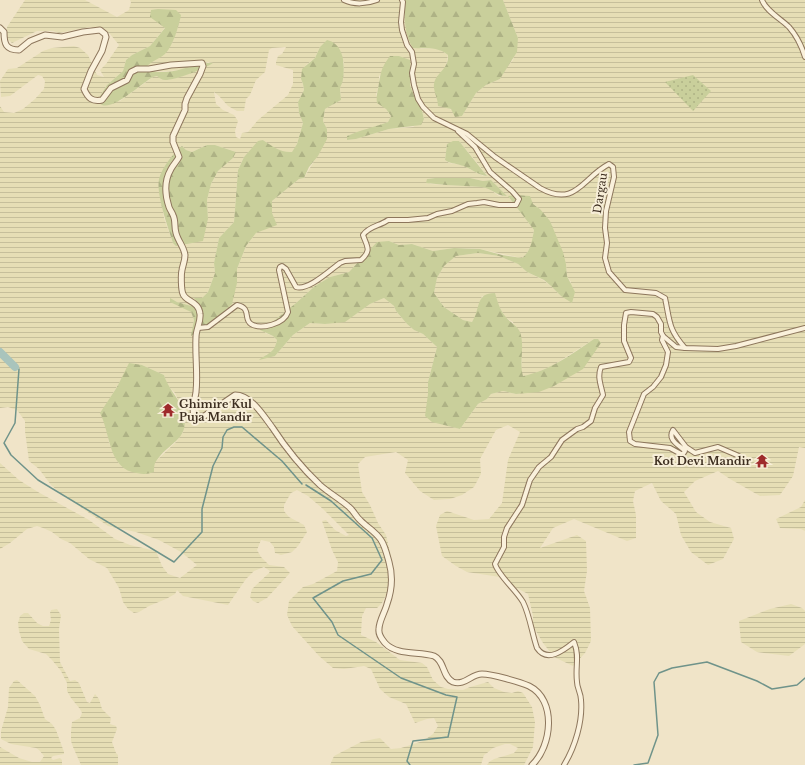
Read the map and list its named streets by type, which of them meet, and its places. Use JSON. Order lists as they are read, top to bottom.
{
  "streets": {
    "street": ["Dargau"]
  },
  "places": {
    "temple": ["Ghimire Kul Puja Mandir", "Kot Devi Mandir"]
  }
}
